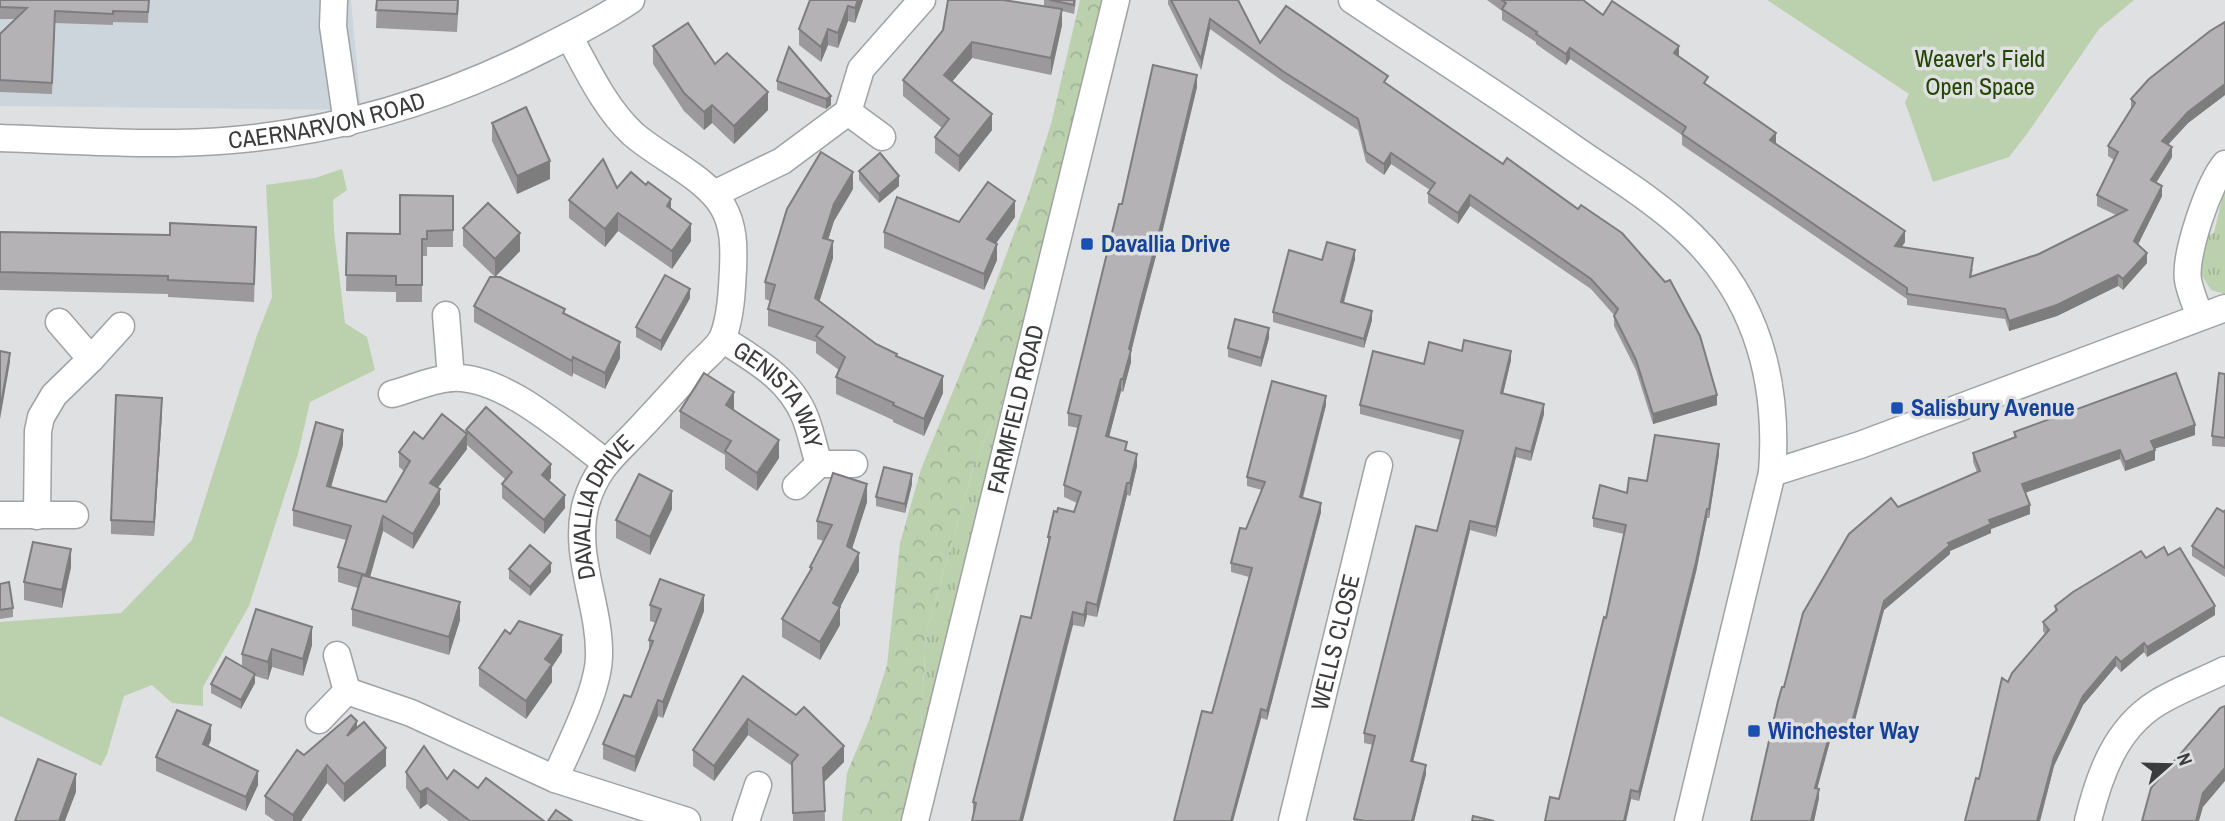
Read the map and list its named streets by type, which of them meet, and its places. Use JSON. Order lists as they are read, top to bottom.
{
  "streets": {
    "street": [
      "CAERNARVON ROAD",
      "GENISTA WAY",
      "FARMFIELD ROAD",
      "DAVALLIA DRIVE",
      "WELLS CLOSE"
    ]
  },
  "crossings": [
    ["GENISTA WAY", "DAVALLIA DRIVE"]
  ],
  "parks": ["Weaver's Field Open Space"],
  "places": {
    "transit": ["Davallia Drive", "Salisbury Avenue", "Winchester Way"]
  },
  "north": "right"
}
